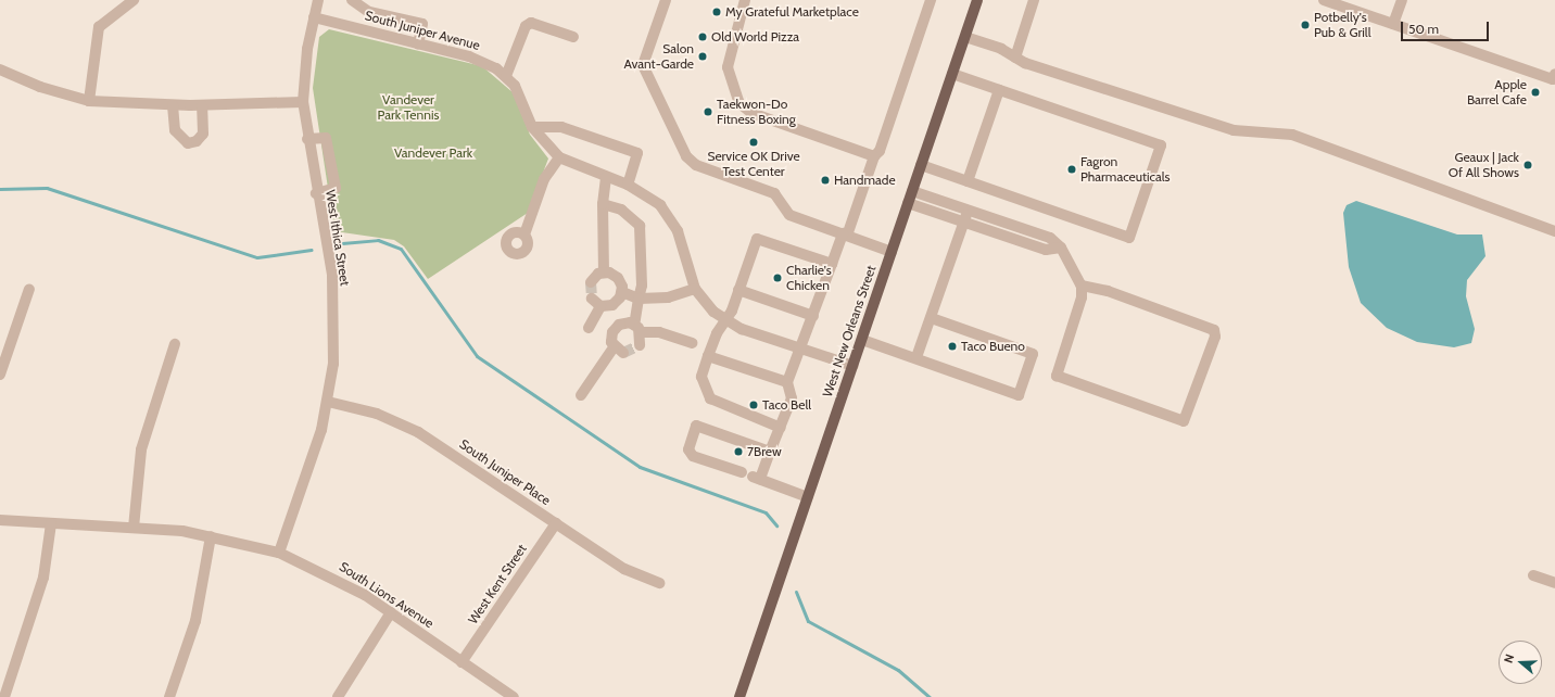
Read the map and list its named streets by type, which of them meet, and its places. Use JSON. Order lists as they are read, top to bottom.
{
  "streets": {
    "main road": ["West New Orleans Street"],
    "street": [
      "South Juniper Avenue",
      "West Ithica Street",
      "South Juniper Place",
      "West Kent Street",
      "South Lions Avenue"
    ]
  },
  "crossings": [
    ["South Juniper Avenue", "West Ithica Street"],
    ["South Juniper Avenue", "West New Orleans Street"],
    ["West Ithica Street", "South Juniper Place"],
    ["West Ithica Street", "South Lions Avenue"],
    ["South Juniper Place", "West Kent Street"],
    ["West Kent Street", "South Lions Avenue"]
  ],
  "parks": ["Vandever Park Tennis", "Vandever Park"],
  "places": [
    "My Grateful Marketplace",
    "Potbelly's Pub & Grill",
    "Old World Pizza",
    "Salon Avant-Garde",
    "Apple Barrel Cafe",
    "Taekwon-Do Fitness Boxing",
    "Service OK Drive Test Center",
    "Geaux | Jack Of All Shows",
    "Fagron Pharmaceuticals",
    "Handmade",
    "Charlie's Chicken",
    "Taco Bueno",
    "Taco Bell",
    "7Brew"
  ],
  "scale_bar": "50 m",
  "north": "left"
}
